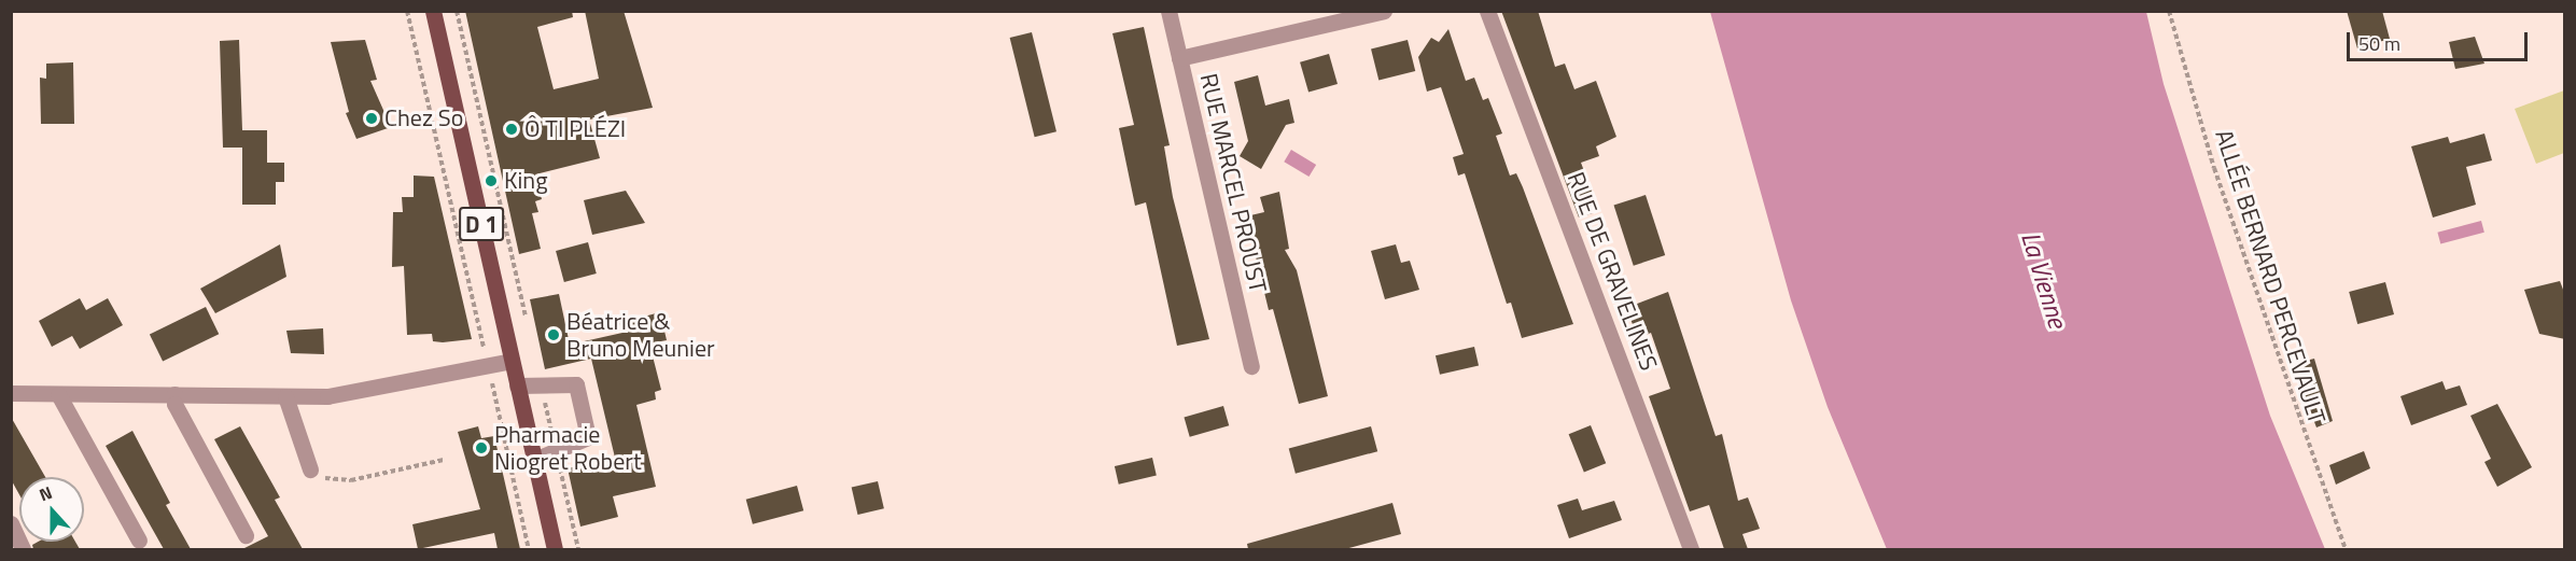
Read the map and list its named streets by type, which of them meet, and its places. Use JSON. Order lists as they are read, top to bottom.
{
  "streets": {
    "main road": ["D 1"],
    "street": ["RUE MARCEL PROUST", "RUE DE GRAVELINES"],
    "path": ["ALLÉE BERNARD PERCEVAULT"]
  },
  "water": ["La Vienne"],
  "places": [
    "Chez So",
    "Ô TI PLÉZI",
    "King",
    "Béatrice & Bruno Meunier",
    "Pharmacie Niogret Robert"
  ],
  "scale_bar": "50 m",
  "north": "top"
}
